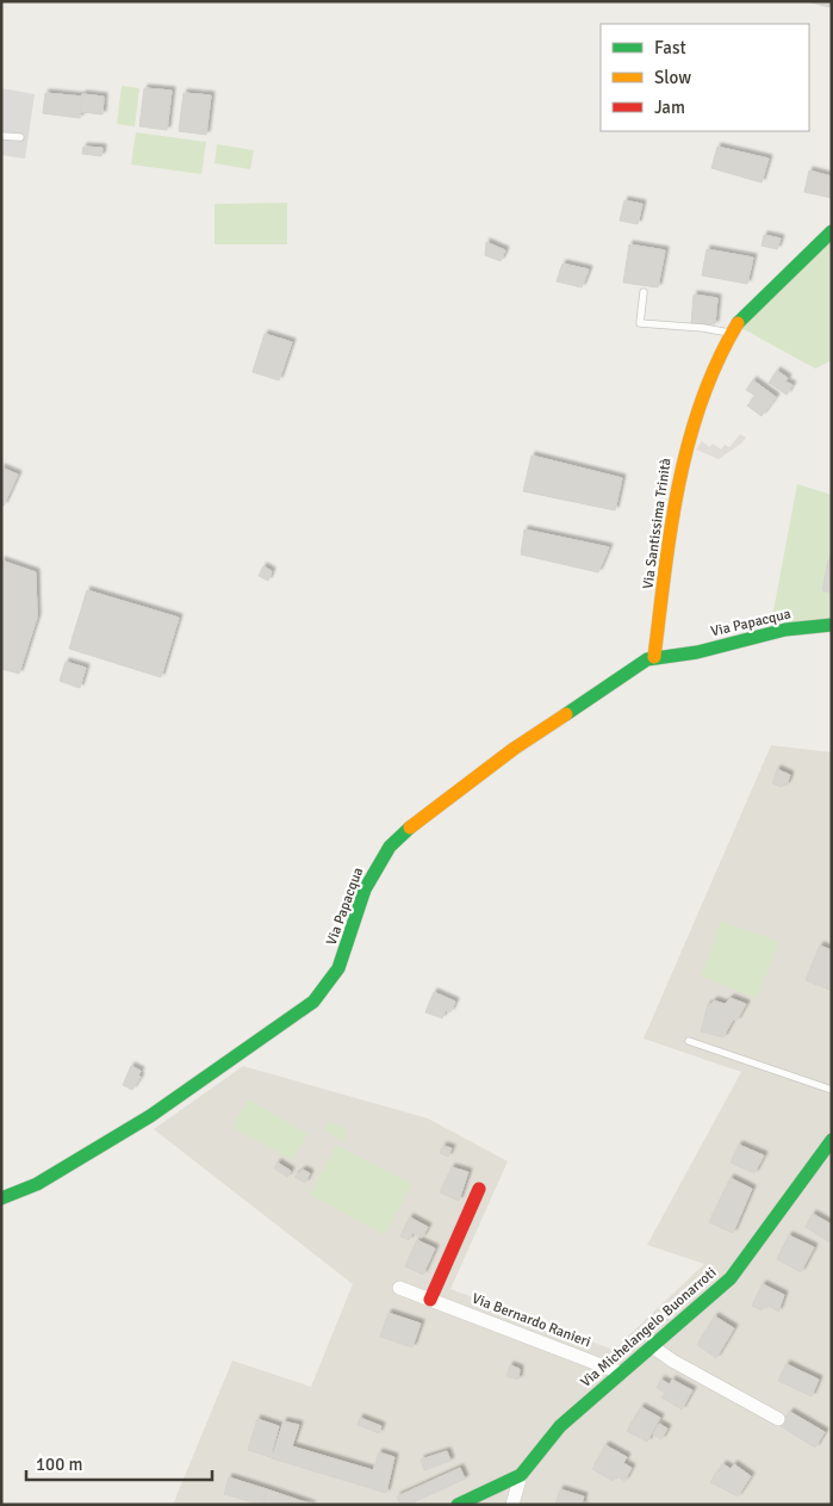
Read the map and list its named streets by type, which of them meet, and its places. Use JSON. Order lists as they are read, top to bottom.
{
  "streets": {
    "street": [
      "Via Santissima Trinità",
      "Via Papacqua",
      "Via Bernardo Ranieri",
      "Via Michelangelo Buonarroti"
    ]
  },
  "crossings": [
    ["Via Santissima Trinità", "Via Papacqua"],
    ["Via Bernardo Ranieri", "Via Michelangelo Buonarroti"]
  ],
  "legend": ["Fast", "Slow", "Jam"],
  "scale_bar": "100 m"
}
